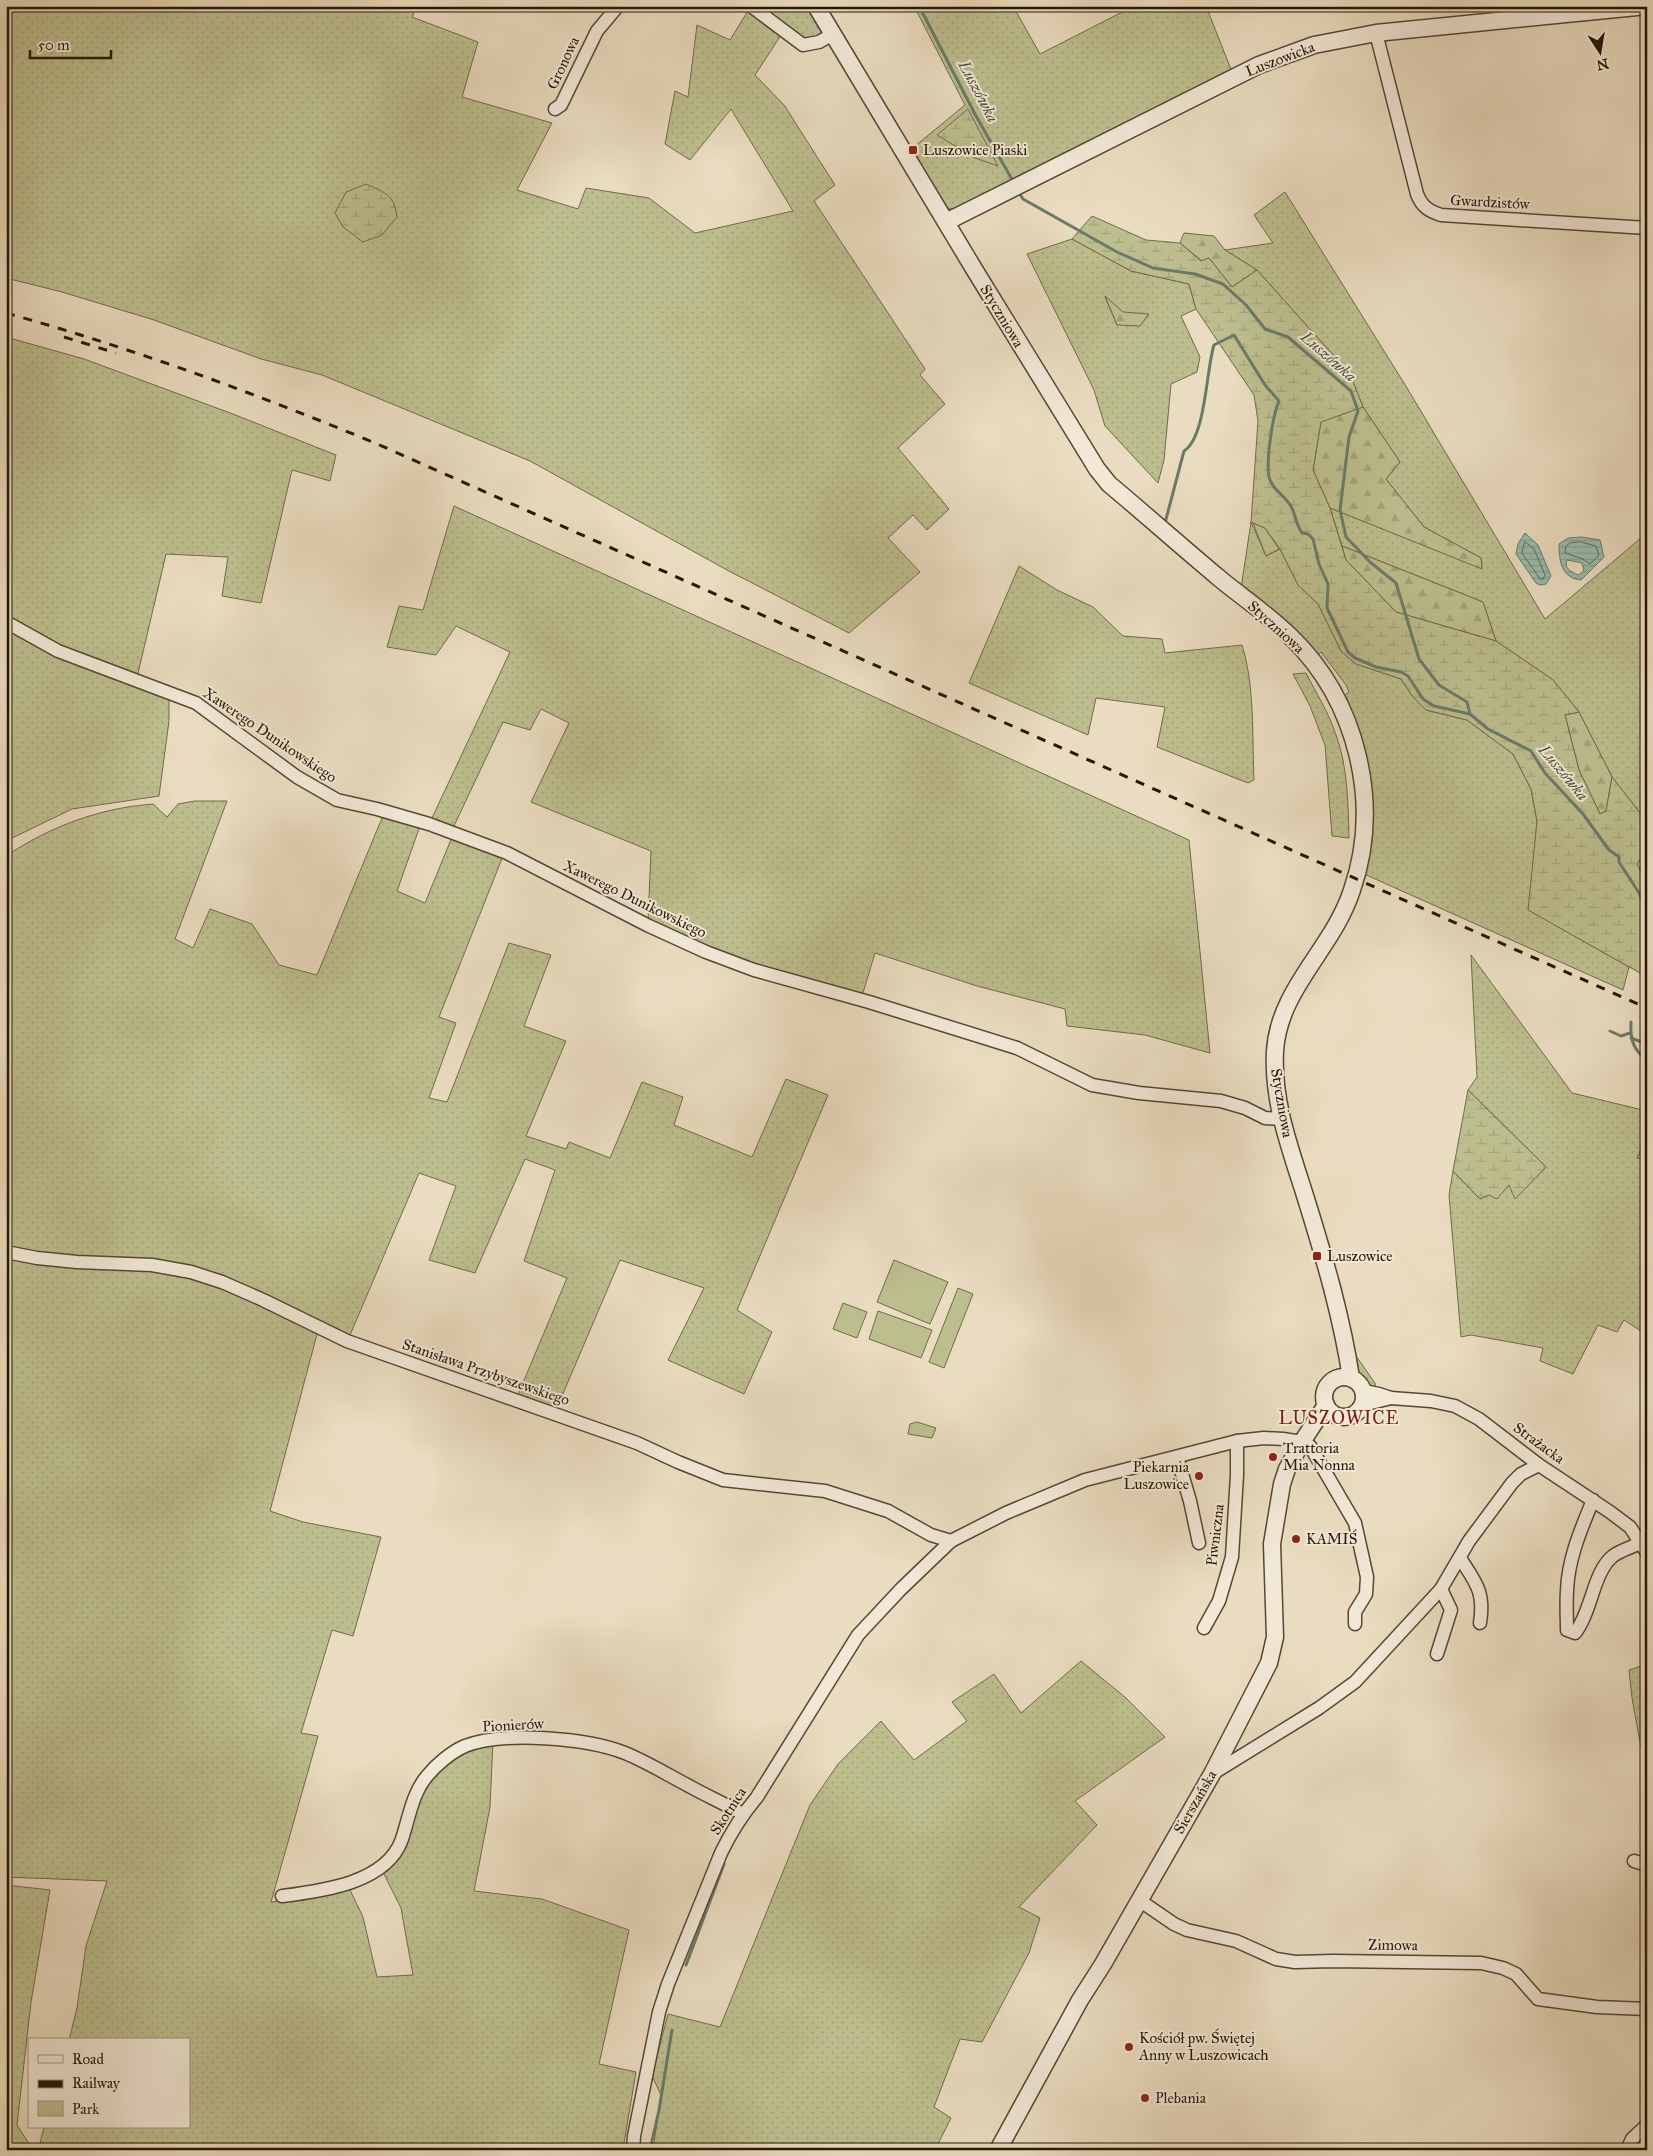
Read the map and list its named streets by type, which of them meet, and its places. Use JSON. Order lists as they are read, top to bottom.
{
  "streets": {
    "street": [
      "Luszowicka",
      "Gronowa",
      "Gwardzistów",
      "Styczniowa",
      "Xawerego Dunikowskiego",
      "Stanisława Przybyszewskiego",
      "Strażacka",
      "Piwniczna",
      "Pionierów",
      "Sierszańska",
      "Skotnica",
      "Zimowa"
    ]
  },
  "crossings": [
    ["Luszowicka", "Gwardzistów"],
    ["Luszowicka", "Styczniowa"],
    ["Styczniowa", "Xawerego Dunikowskiego"],
    ["Styczniowa", "Strażacka"],
    ["Stanisława Przybyszewskiego", "Skotnica"],
    ["Piwniczna", "Skotnica"],
    ["Pionierów", "Skotnica"],
    ["Sierszańska", "Skotnica"],
    ["Sierszańska", "Zimowa"]
  ],
  "districts": ["LUSZOWICE"],
  "water": ["Luszówka"],
  "places": {
    "transit": ["Luszowice Piaski", "Luszowice"],
    "other": [
      "Trattoria Mia Nonna",
      "Piekarnia Luszowice",
      "KAMIŚ",
      "Kościół pw. Świętej Anny w Luszowicach",
      "Plebania"
    ]
  },
  "legend": ["Road", "Railway", "Park"],
  "scale_bar": "50 m",
  "north": "bottom"
}
